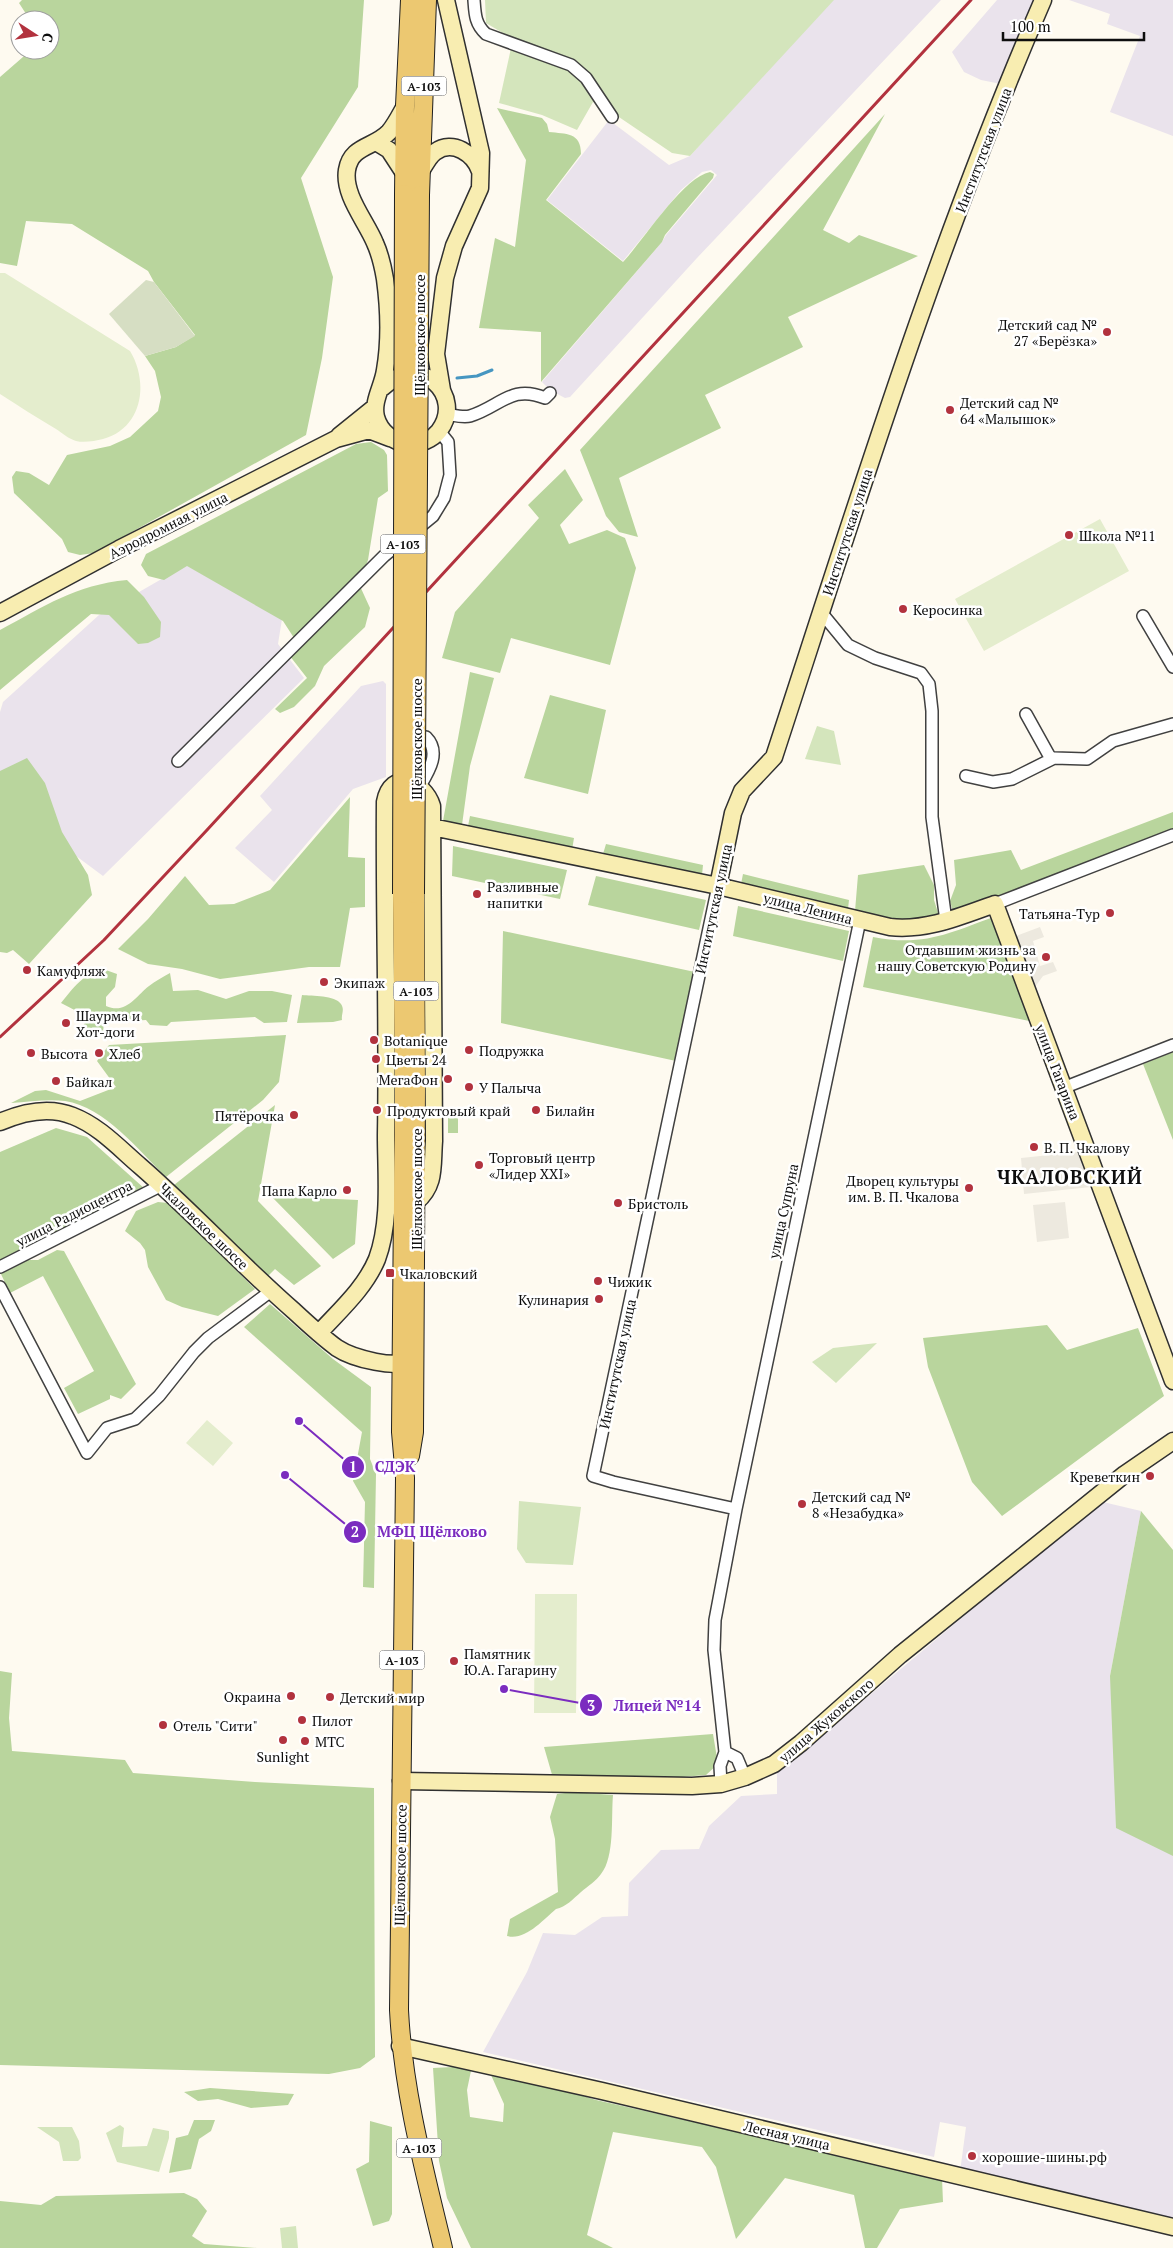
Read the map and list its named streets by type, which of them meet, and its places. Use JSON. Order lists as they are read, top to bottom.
{
  "streets": {
    "main road": ["А-103", "Щёлковское шоссе"],
    "street": [
      "Институтская улица",
      "Аэродромная улица",
      "улица Ленина",
      "улица Гагарина",
      "улица Супруна",
      "улица Радиоцентра",
      "Чкаловское шоссе",
      "улица Жуковского",
      "Лесная улица"
    ]
  },
  "crossings": [
    ["А-103", "Щёлковское шоссе"],
    ["А-103", "улица Ленина"],
    ["А-103", "Чкаловское шоссе"],
    ["Институтская улица", "улица Ленина"],
    ["Институтская улица", "улица Супруна"],
    ["Щёлковское шоссе", "Чкаловское шоссе"],
    ["Щёлковское шоссе", "улица Жуковского"],
    ["Щёлковское шоссе", "Лесная улица"],
    ["улица Ленина", "улица Гагарина"],
    ["улица Ленина", "улица Супруна"],
    ["улица Радиоцентра", "Чкаловское шоссе"]
  ],
  "districts": ["ЧКАЛОВСКИЙ"],
  "places": {
    "other": [
      "Детский сад № 27 «Берёзка»",
      "Детский сад № 64 «Малышок»",
      "Школа №11",
      "Керосинка",
      "Разливные напитки",
      "Татьяна-Тур",
      "Отдавшим жизнь за нашу Советскую Родину",
      "Камуфляж",
      "Экипаж",
      "Шаурма и Хот-доги",
      "Botanique",
      "Подружка",
      "Высота",
      "Хлеб",
      "Цветы 24",
      "МегаФон",
      "Байкал",
      "У Палыча",
      "Продуктовый край",
      "Билайн",
      "Пятёрочка",
      "В. П. Чкалову",
      "Торговый центр «Лидер XXI»",
      "Дворец культуры им. В. П. Чкалова",
      "Папа Карло",
      "Бристоль",
      "Чижик",
      "Кулинария",
      "СДЭК",
      "МФЦ Щёлково",
      "Креветкин",
      "Детский сад № 8 «Незабудка»",
      "Памятник Ю.А. Гагарину",
      "Лицей №14",
      "Окраина",
      "Детский мир",
      "Пилот",
      "Отель \"Сити\"",
      "Sunlight",
      "МТС",
      "хорошие-шины.рф"
    ],
    "transit": ["Чкаловский"]
  },
  "scale_bar": "100 m",
  "north": "right"
}
